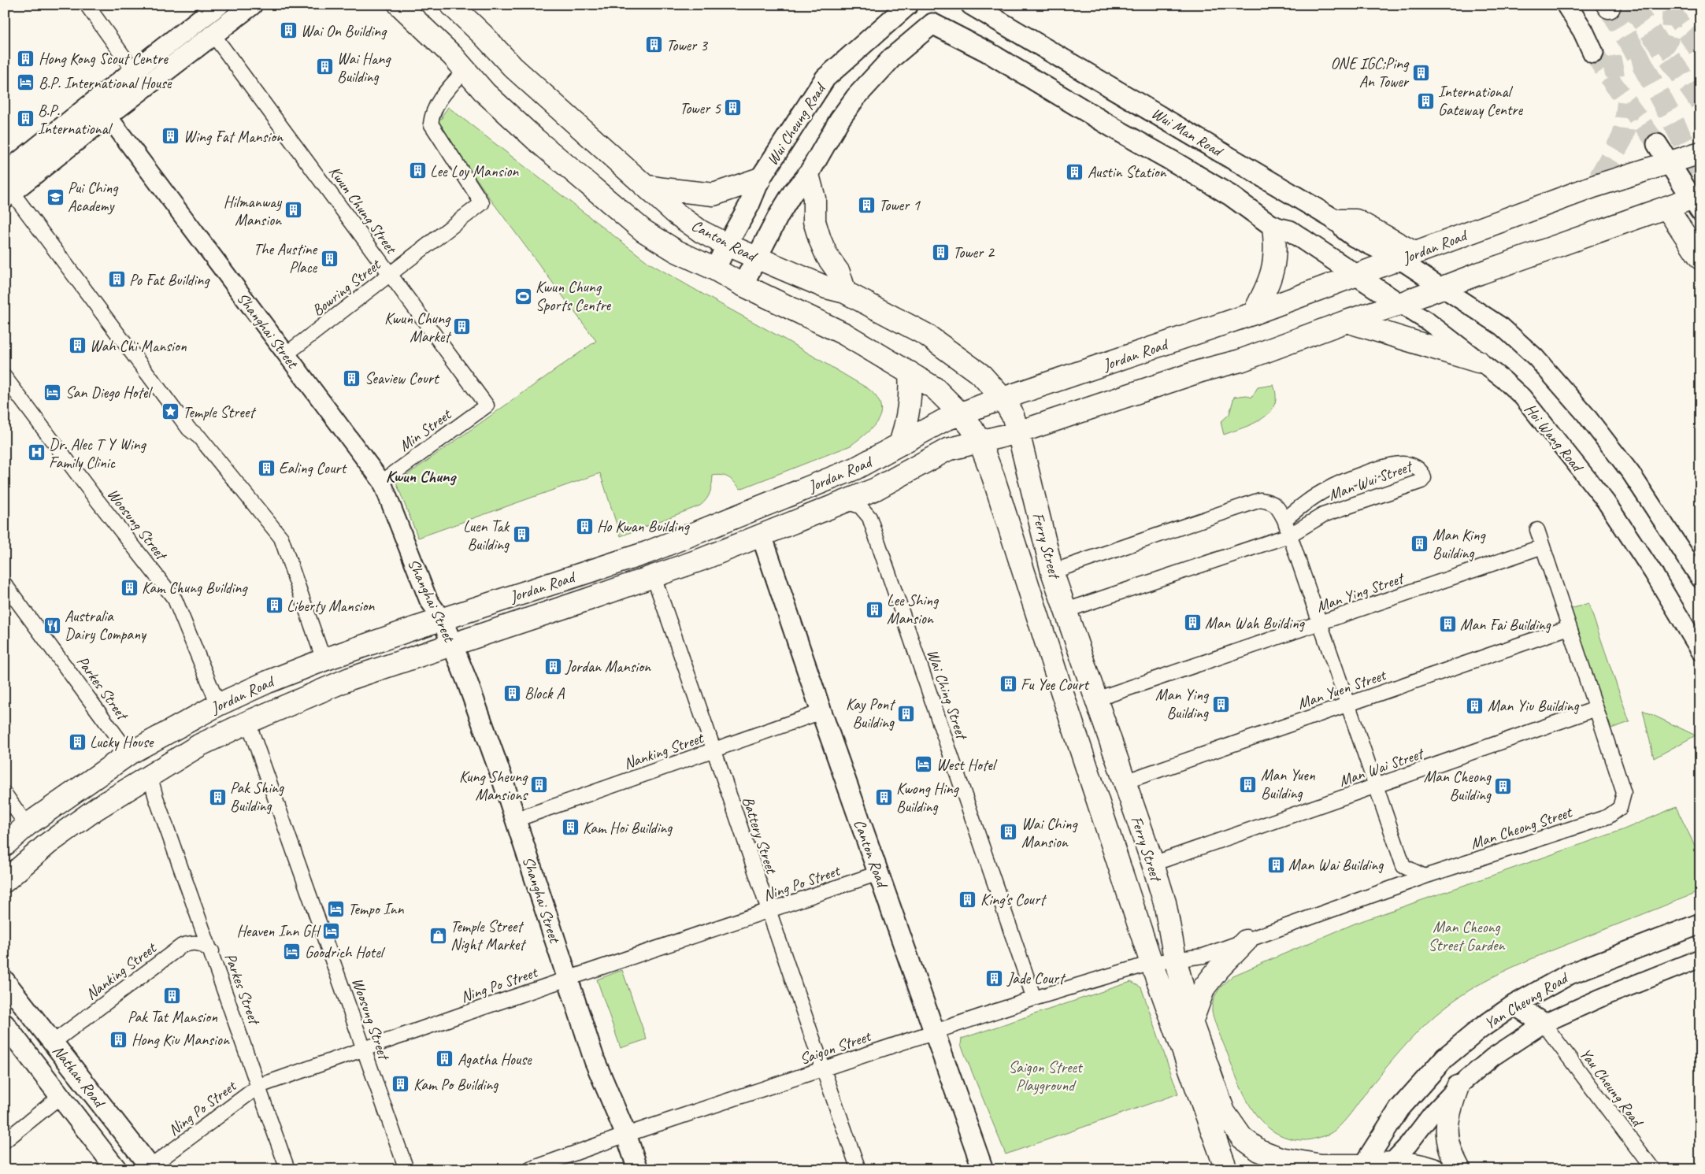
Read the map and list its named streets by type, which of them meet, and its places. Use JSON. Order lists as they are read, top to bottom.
{
  "streets": {
    "main road": [
      "Wui Cheung Road",
      "Wui Man Road",
      "Canton Road",
      "Jordan Road",
      "Shanghai Street",
      "Hoi Wang Road",
      "Ferry Street",
      "Yan Cheung Road",
      "Nathan Road"
    ],
    "street": [
      "Kwun Chung Street",
      "Bowring Street",
      "Min Street",
      "Man Wui Street",
      "Woosung Street",
      "Man Ying Street",
      "Parkes Street",
      "Man Yuen Street",
      "Wai Ching Street",
      "Nanking Street",
      "Man Wai Street",
      "Man Cheong Street",
      "Battery Street",
      "Ning Po Street",
      "Saigon Street",
      "Yau Cheung Road"
    ]
  },
  "crossings": [
    ["Wui Cheung Road", "Canton Road"],
    ["Wui Man Road", "Jordan Road"],
    ["Wui Man Road", "Hoi Wang Road"],
    ["Kwun Chung Street", "Bowring Street"],
    ["Kwun Chung Street", "Min Street"],
    ["Canton Road", "Jordan Road"],
    ["Canton Road", "Bowring Street"],
    ["Canton Road", "Ferry Street"],
    ["Canton Road", "Nanking Street"],
    ["Canton Road", "Ning Po Street"],
    ["Canton Road", "Saigon Street"],
    ["Jordan Road", "Shanghai Street"],
    ["Jordan Road", "Hoi Wang Road"],
    ["Jordan Road", "Woosung Street"],
    ["Jordan Road", "Ferry Street"],
    ["Jordan Road", "Parkes Street"],
    ["Jordan Road", "Wai Ching Street"],
    ["Jordan Road", "Battery Street"],
    ["Bowring Street", "Shanghai Street"],
    ["Shanghai Street", "Min Street"],
    ["Shanghai Street", "Nanking Street"],
    ["Shanghai Street", "Ning Po Street"],
    ["Shanghai Street", "Saigon Street"],
    ["Man Wui Street", "Ferry Street"],
    ["Woosung Street", "Ning Po Street"],
    ["Ferry Street", "Man Ying Street"],
    ["Ferry Street", "Man Yuen Street"],
    ["Ferry Street", "Man Wai Street"],
    ["Ferry Street", "Man Cheong Street"],
    ["Ferry Street", "Yan Cheung Road"],
    ["Ferry Street", "Saigon Street"],
    ["Man Ying Street", "Man Cheong Street"],
    ["Parkes Street", "Nanking Street"],
    ["Parkes Street", "Ning Po Street"],
    ["Man Yuen Street", "Man Cheong Street"],
    ["Wai Ching Street", "Saigon Street"],
    ["Nanking Street", "Battery Street"],
    ["Nanking Street", "Nathan Road"],
    ["Man Wai Street", "Man Cheong Street"],
    ["Man Cheong Street", "Saigon Street"],
    ["Battery Street", "Ning Po Street"],
    ["Battery Street", "Saigon Street"],
    ["Ning Po Street", "Nathan Road"],
    ["Yan Cheung Road", "Yau Cheung Road"]
  ],
  "districts": ["Kwun Chung"],
  "parks": ["Man Cheong Street Garden", "Saigon Street Playground"],
  "places": {
    "building": [
      "Wai On Building",
      "Tower 3",
      "Hong Kong Scout Centre",
      "Wai Hang Building",
      "ONE IGC;Ping An Tower",
      "International Gateway Centre",
      "Tower 5",
      "B.P. International",
      "Wing Fat Mansion",
      "Lee Loy Mansion",
      "Austin Station",
      "Tower 1",
      "Hilmanway Mansion",
      "Tower 2",
      "The Austine Place",
      "Po Fat Building",
      "Kwun Chung Market",
      "Wah Chi Mansion",
      "Seaview Court",
      "Ealing Court",
      "Ho Kwan Building",
      "Luen Tak Building",
      "Man King Building",
      "Kam Chung Building",
      "Liberty Mansion",
      "Lee Shing Mansion",
      "Man Wah Building",
      "Man Fai Building",
      "Jordan Mansion",
      "Fu Yee Court",
      "Block A",
      "Man Ying Building",
      "Man Yiu Building",
      "Kay Pont Building",
      "Lucky House",
      "Man Yuen Building",
      "Kung Sheung Mansions",
      "Man Cheong Building",
      "Pak Shing Building",
      "Kwong Hing Building",
      "Kam Hoi Building",
      "Wai Ching Mansion",
      "Man Wai Building",
      "King's Court",
      "Jade Court",
      "Pak Tat Mansion",
      "Hong Kiu Mansion",
      "Agatha House",
      "Kam Po Building"
    ],
    "hotel": [
      "B.P. International House",
      "San Diego Hotel",
      "West Hotel",
      "Tempo Inn",
      "Heaven Inn GH",
      "Goodrich Hotel"
    ],
    "school or university": ["Pui Ching Academy"],
    "sports": ["Kwun Chung Sports Centre"],
    "place": ["Temple Street"],
    "hospital": ["Dr. Alec T Y Wing Family Clinic"],
    "restaurant": ["Australia Dairy Company"],
    "shop": ["Temple Street Night Market"]
  }
}
